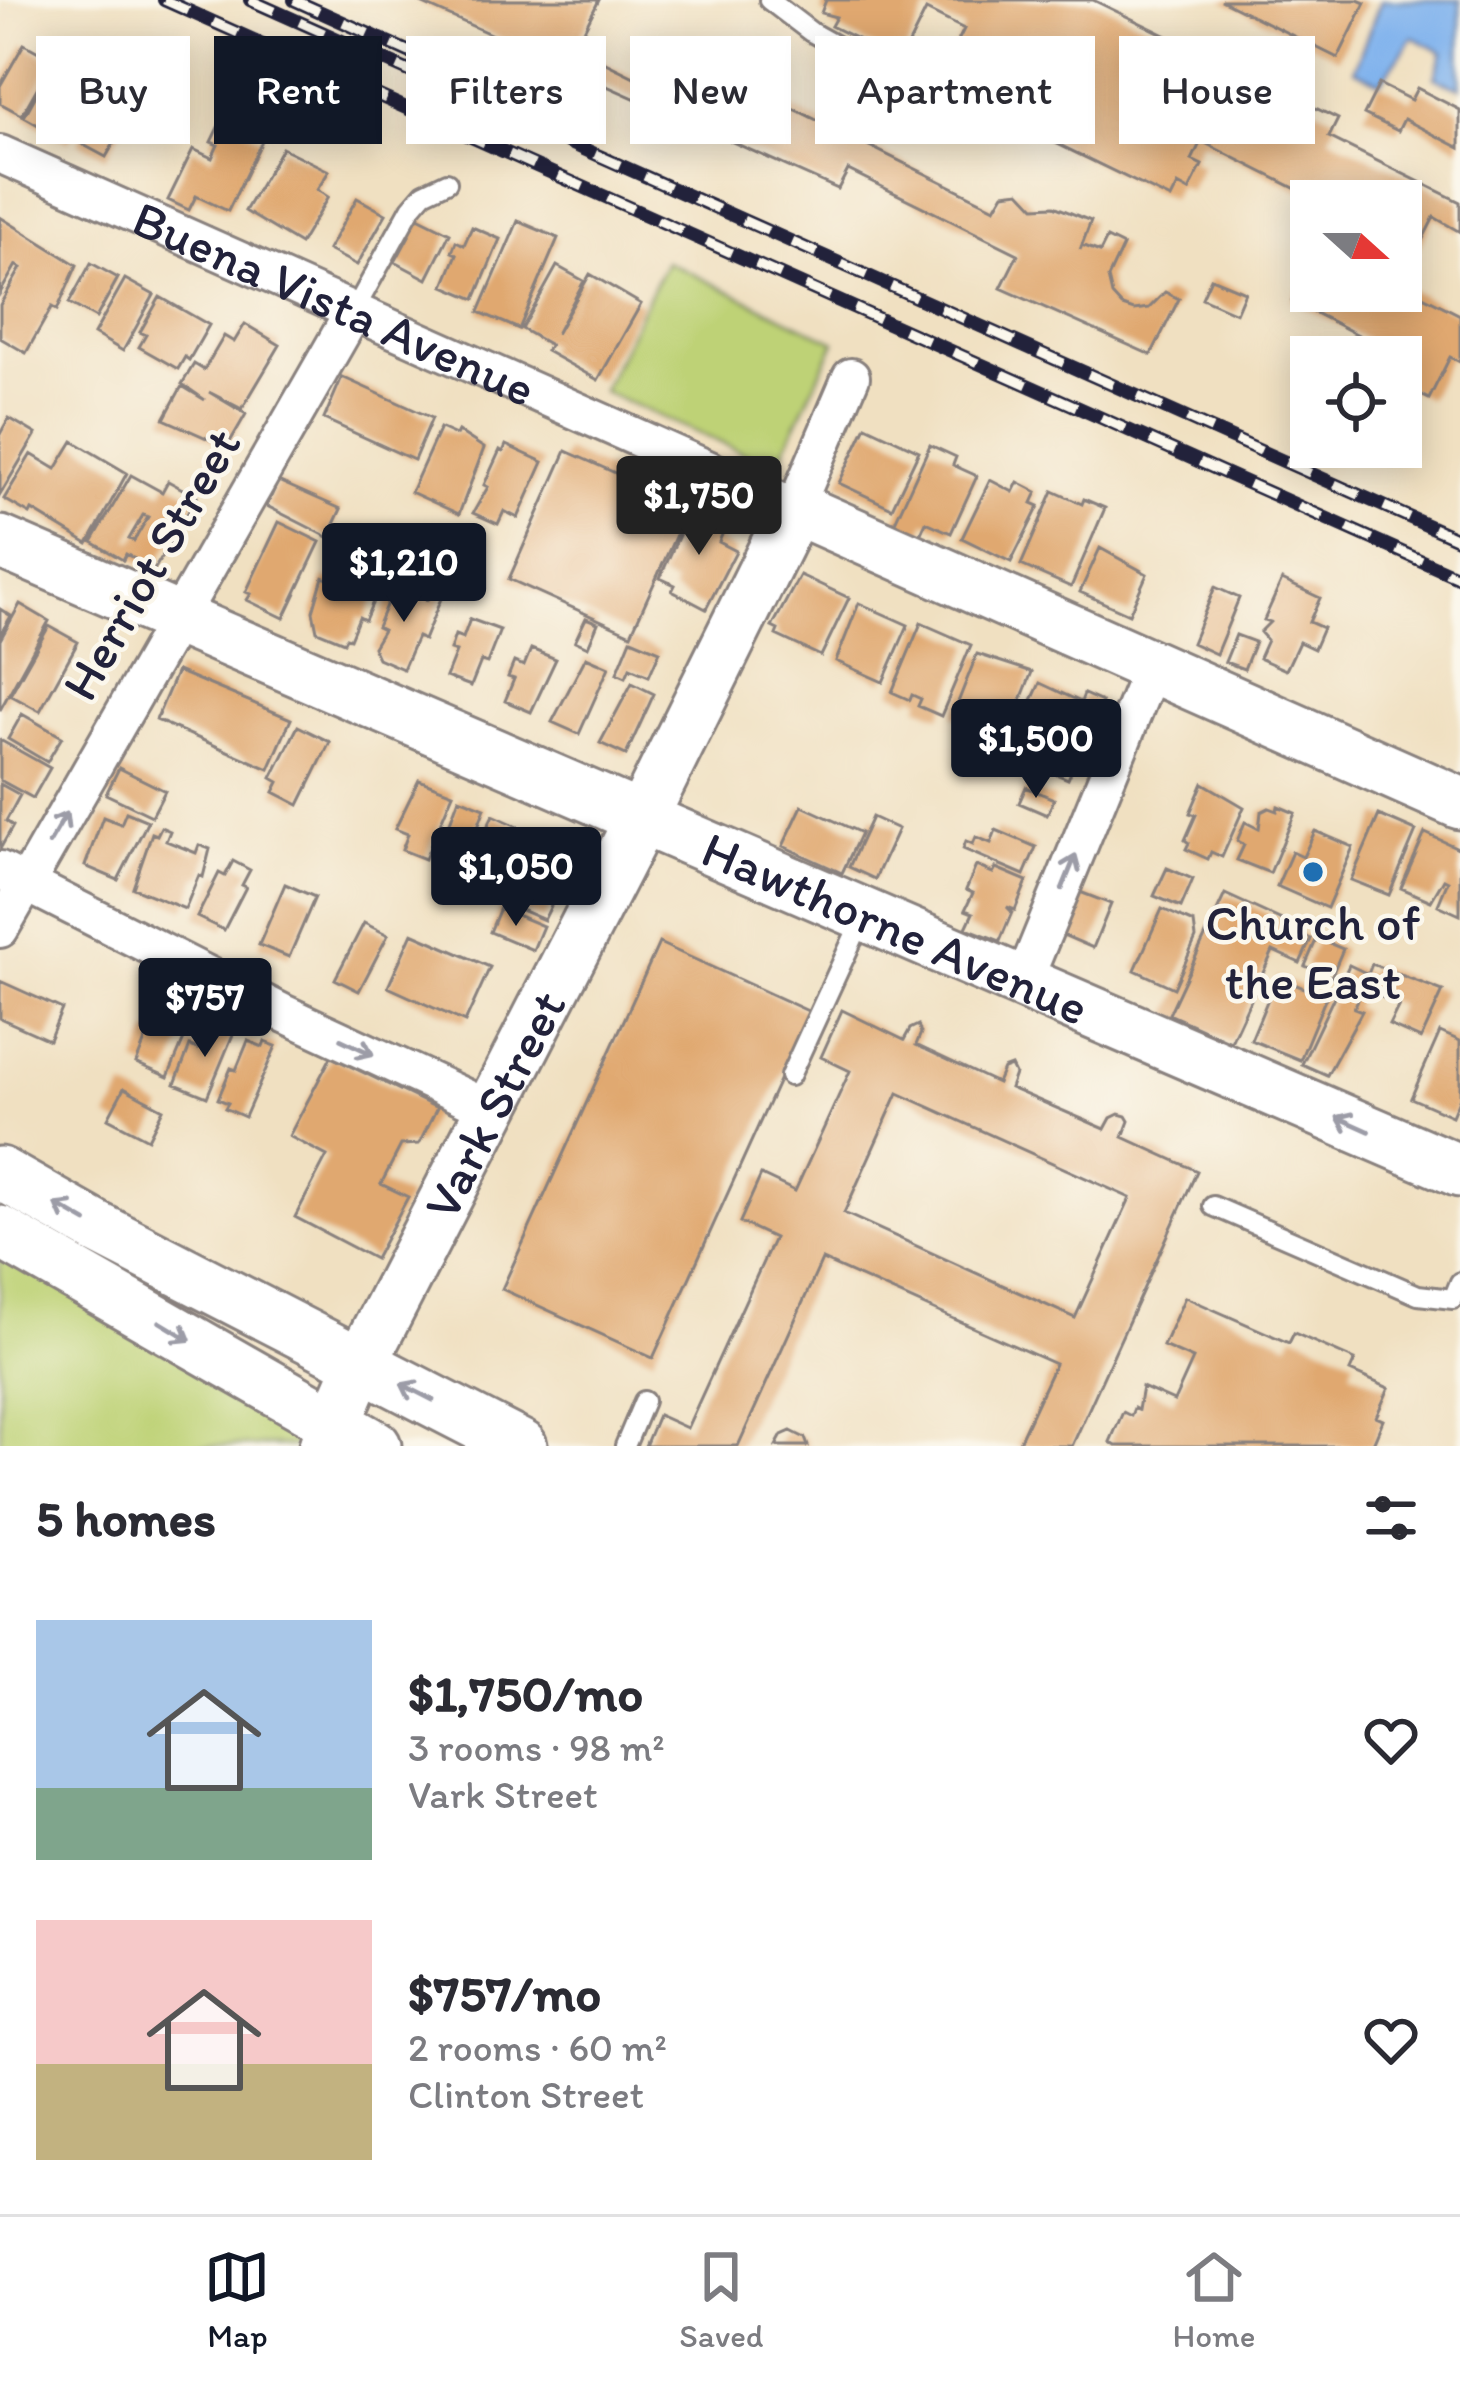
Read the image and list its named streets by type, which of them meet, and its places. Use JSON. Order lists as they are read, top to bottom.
{
  "streets": {
    "street": [
      "Buena Vista Avenue",
      "Herriot Street",
      "Hawthorne Avenue",
      "Vark Street"
    ]
  },
  "crossings": [
    ["Buena Vista Avenue", "Herriot Street"],
    ["Buena Vista Avenue", "Vark Street"],
    ["Herriot Street", "Hawthorne Avenue"],
    ["Hawthorne Avenue", "Vark Street"]
  ],
  "one_way": ["Herriot Street"],
  "places": ["Church of the East"],
  "north": "right",
  "page": {
    "chip": [
      "Buy",
      "Rent",
      "Filters",
      "New",
      "Apartment",
      "House"
    ],
    "price": [
      "$1,750",
      "$1,210",
      "$1,500",
      "$1,050",
      "$757"
    ],
    "heading": "5 homes",
    "list": [
      {
        "name": "$1,750/mo",
        "note": "3 rooms · 98 m² · Vark Street"
      },
      {
        "name": "$757/mo",
        "note": "2 rooms · 60 m² · Clinton Street"
      }
    ],
    "tabs": ["Map", "Saved", "Home"]
  }
}
